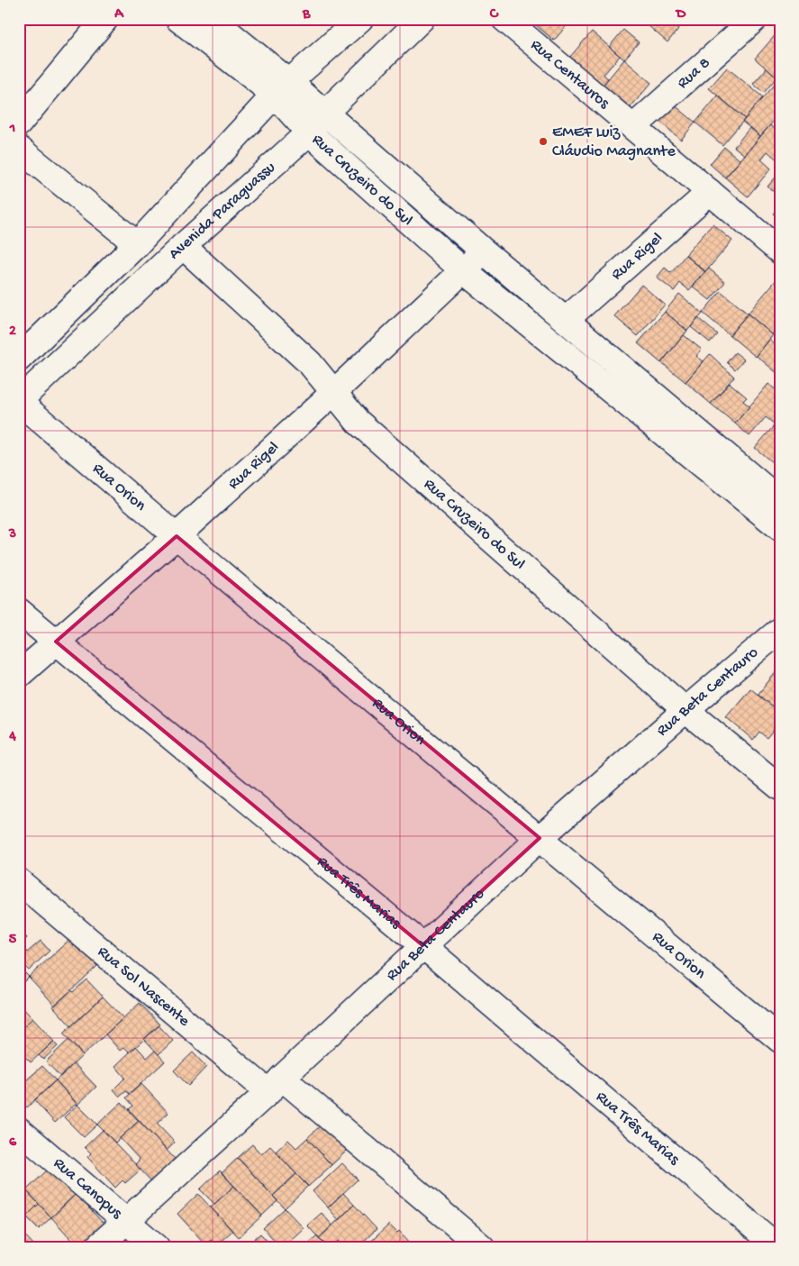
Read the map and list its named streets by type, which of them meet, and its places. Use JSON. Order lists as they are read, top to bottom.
{
  "streets": {
    "street": [
      "Rua 8",
      "Rua Centauros",
      "Rua Cruzeiro do Sul",
      "Avenida Paraguassu",
      "Rua Rigel",
      "Rua Orion",
      "Rua Beta Centauro",
      "Rua Três Marias",
      "Rua Sol Nascente",
      "Rua Canopus"
    ]
  },
  "crossings": [
    ["Rua 8", "Rua Centauros"],
    ["Rua Centauros", "Rua Rigel"],
    ["Rua Cruzeiro do Sul", "Avenida Paraguassu"],
    ["Rua Cruzeiro do Sul", "Rua Rigel"],
    ["Rua Cruzeiro do Sul", "Rua Beta Centauro"],
    ["Avenida Paraguassu", "Rua Orion"],
    ["Rua Rigel", "Rua Orion"],
    ["Rua Rigel", "Rua Três Marias"],
    ["Rua Orion", "Rua Beta Centauro"],
    ["Rua Beta Centauro", "Rua Três Marias"],
    ["Rua Beta Centauro", "Rua Sol Nascente"],
    ["Rua Beta Centauro", "Rua Canopus"]
  ],
  "places": ["EMEF Luiz Cláudio Magnante"],
  "grid": {
    "columns": [
      "A",
      "B",
      "C",
      "D"
    ],
    "rows": [
      "1",
      "2",
      "3",
      "4",
      "5",
      "6"
    ]
  }
}
